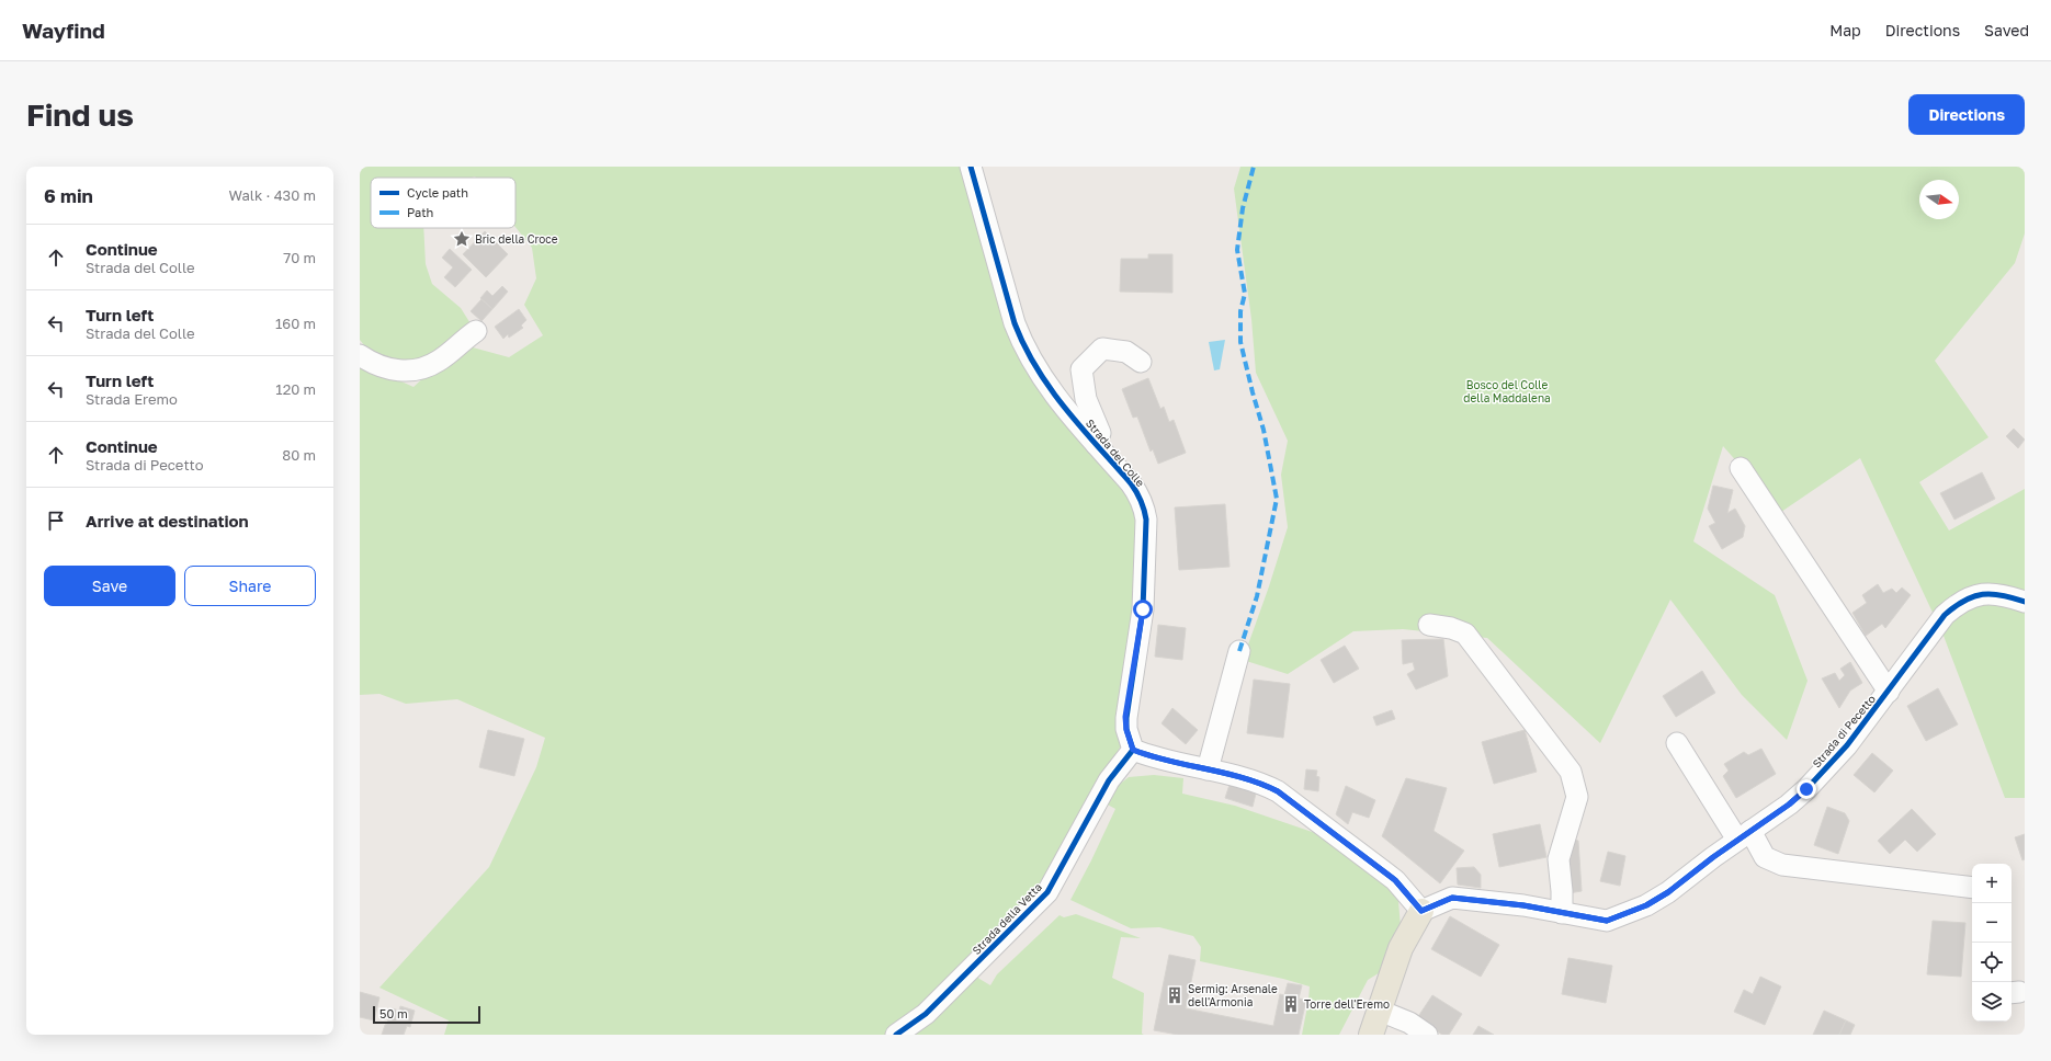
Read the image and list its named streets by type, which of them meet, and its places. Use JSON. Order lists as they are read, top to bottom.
{
  "streets": {
    "street": ["Strada del Colle", "Strada di Pecetto", "Strada della Vetta"]
  },
  "crossings": [
    ["Strada del Colle", "Strada della Vetta"]
  ],
  "parks": ["Bosco del Colle della Maddalena"],
  "places": {
    "place": ["Bric della Croce"],
    "building": ["Sermig: Arsenale dell'Armonia", "Torre dell'Eremo"]
  },
  "legend": ["Cycle path", "Path"],
  "scale_bar": "50 m",
  "north": "right",
  "page": {
    "header": "Wayfind",
    "nav": ["Map", "Directions", "Saved"],
    "buttons": [
      "Directions",
      ["Save", "Share"]
    ],
    "title": "Find us",
    "heading": ["6 min", "Walk · 430 m"],
    "list": [
      ["Continue", "Strada del Colle", "70 m"],
      ["Turn left", "Strada del Colle", "160 m"],
      ["Turn left", "Strada Eremo", "120 m"],
      ["Continue", "Strada di Pecetto", "80 m"],
      "Arrive at destination"
    ],
    "map_buttons": ["+", "−"],
    "scale": "50 m"
  }
}
